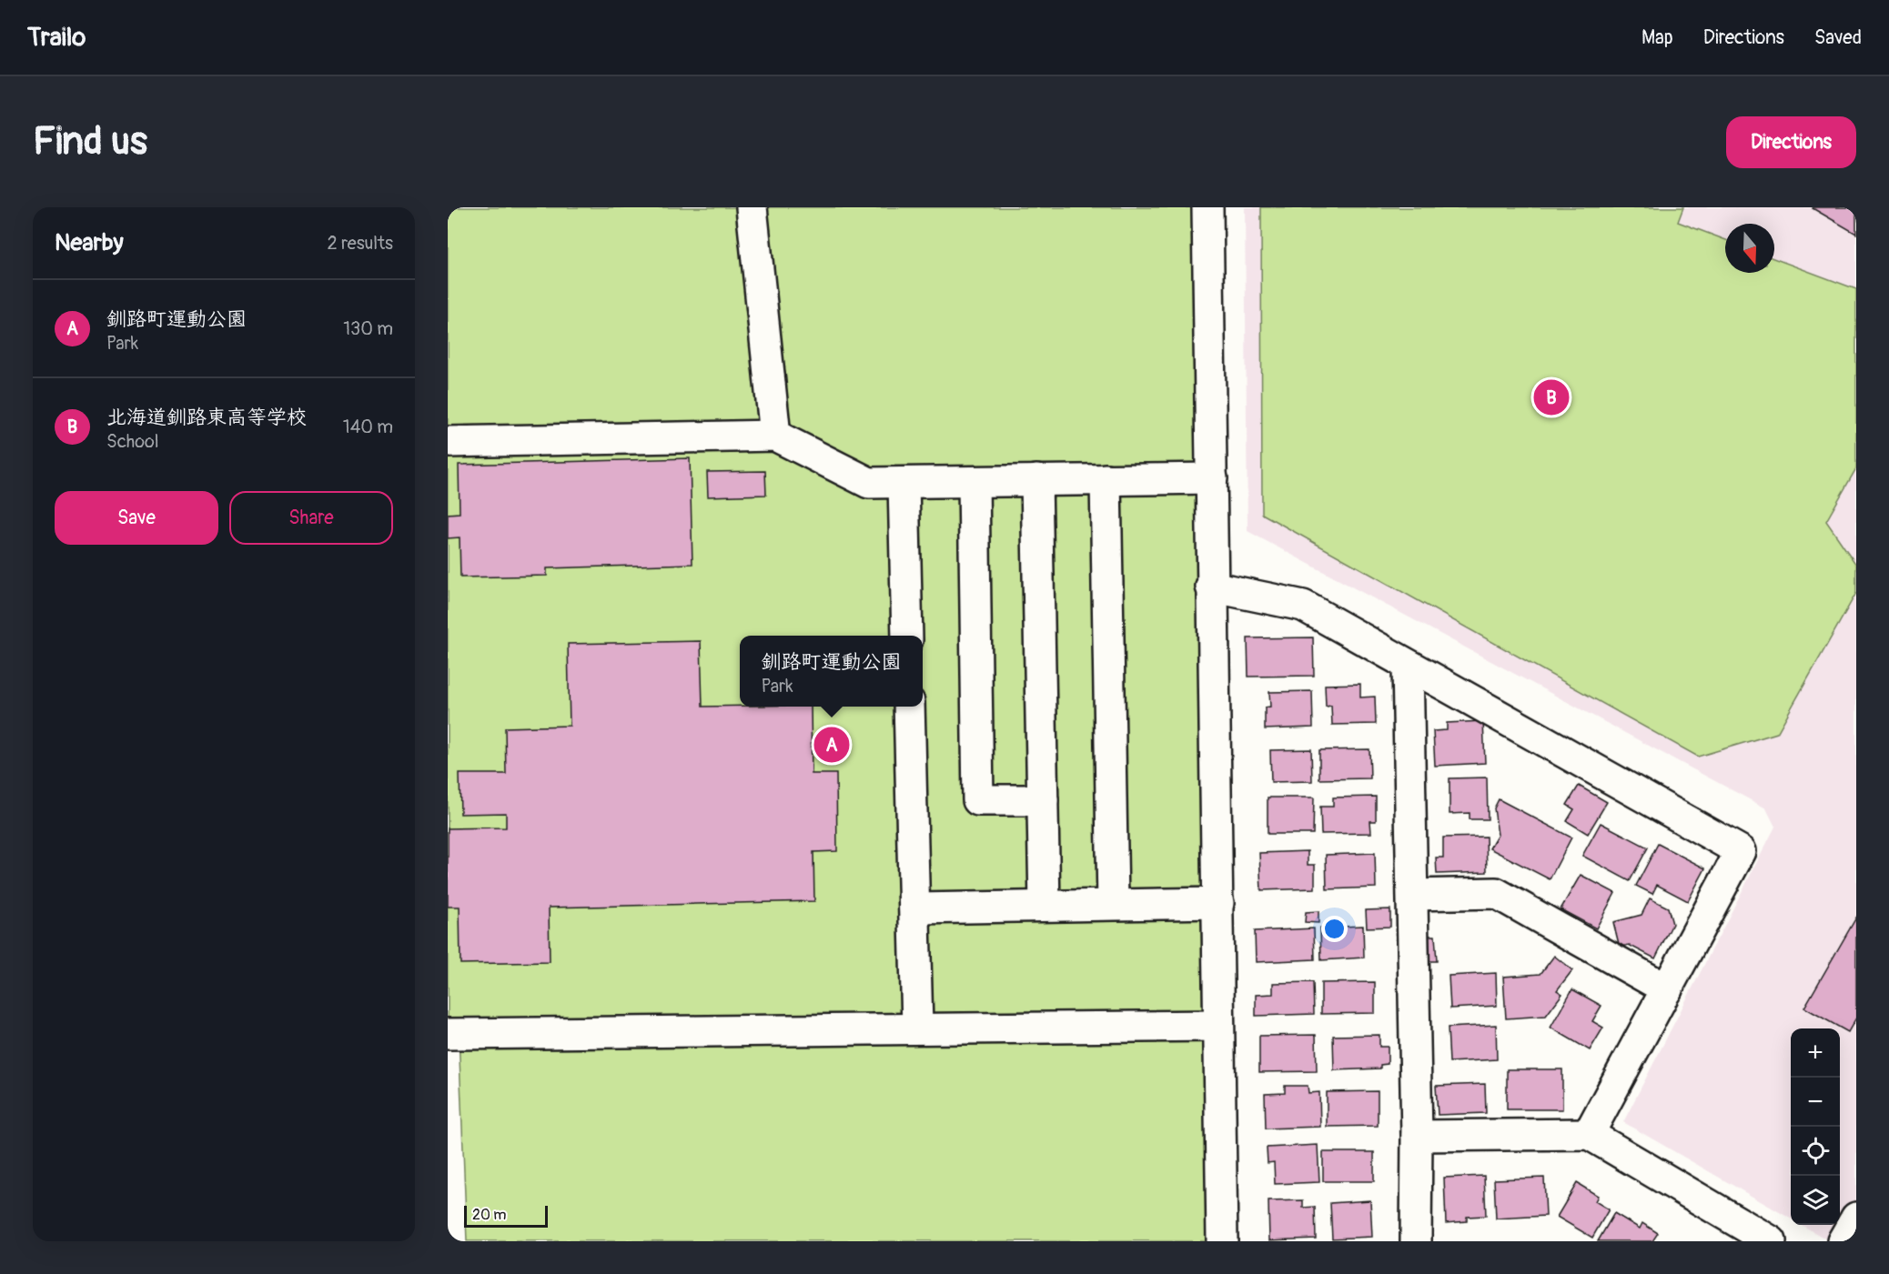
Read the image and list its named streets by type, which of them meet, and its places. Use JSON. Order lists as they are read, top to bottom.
{
  "scale_bar": "20 m",
  "north": "bottom",
  "page": {
    "header": "Trailo",
    "nav": ["Map", "Directions", "Saved"],
    "buttons": [
      "Directions",
      ["Save", "Share"]
    ],
    "title": "Find us",
    "heading": ["Nearby", "2 results"],
    "list": [
      {
        "mark": "A",
        "name": "釧路町運動公園",
        "note": "Park",
        "value": "130 m"
      },
      {
        "mark": "B",
        "name": "北海道釧路東高等学校",
        "note": "School",
        "value": "140 m"
      }
    ],
    "pins": ["B", "A"],
    "popup": ["釧路町運動公園", "Park"],
    "map_buttons": ["+", "−"],
    "scale": "20 m"
  }
}
